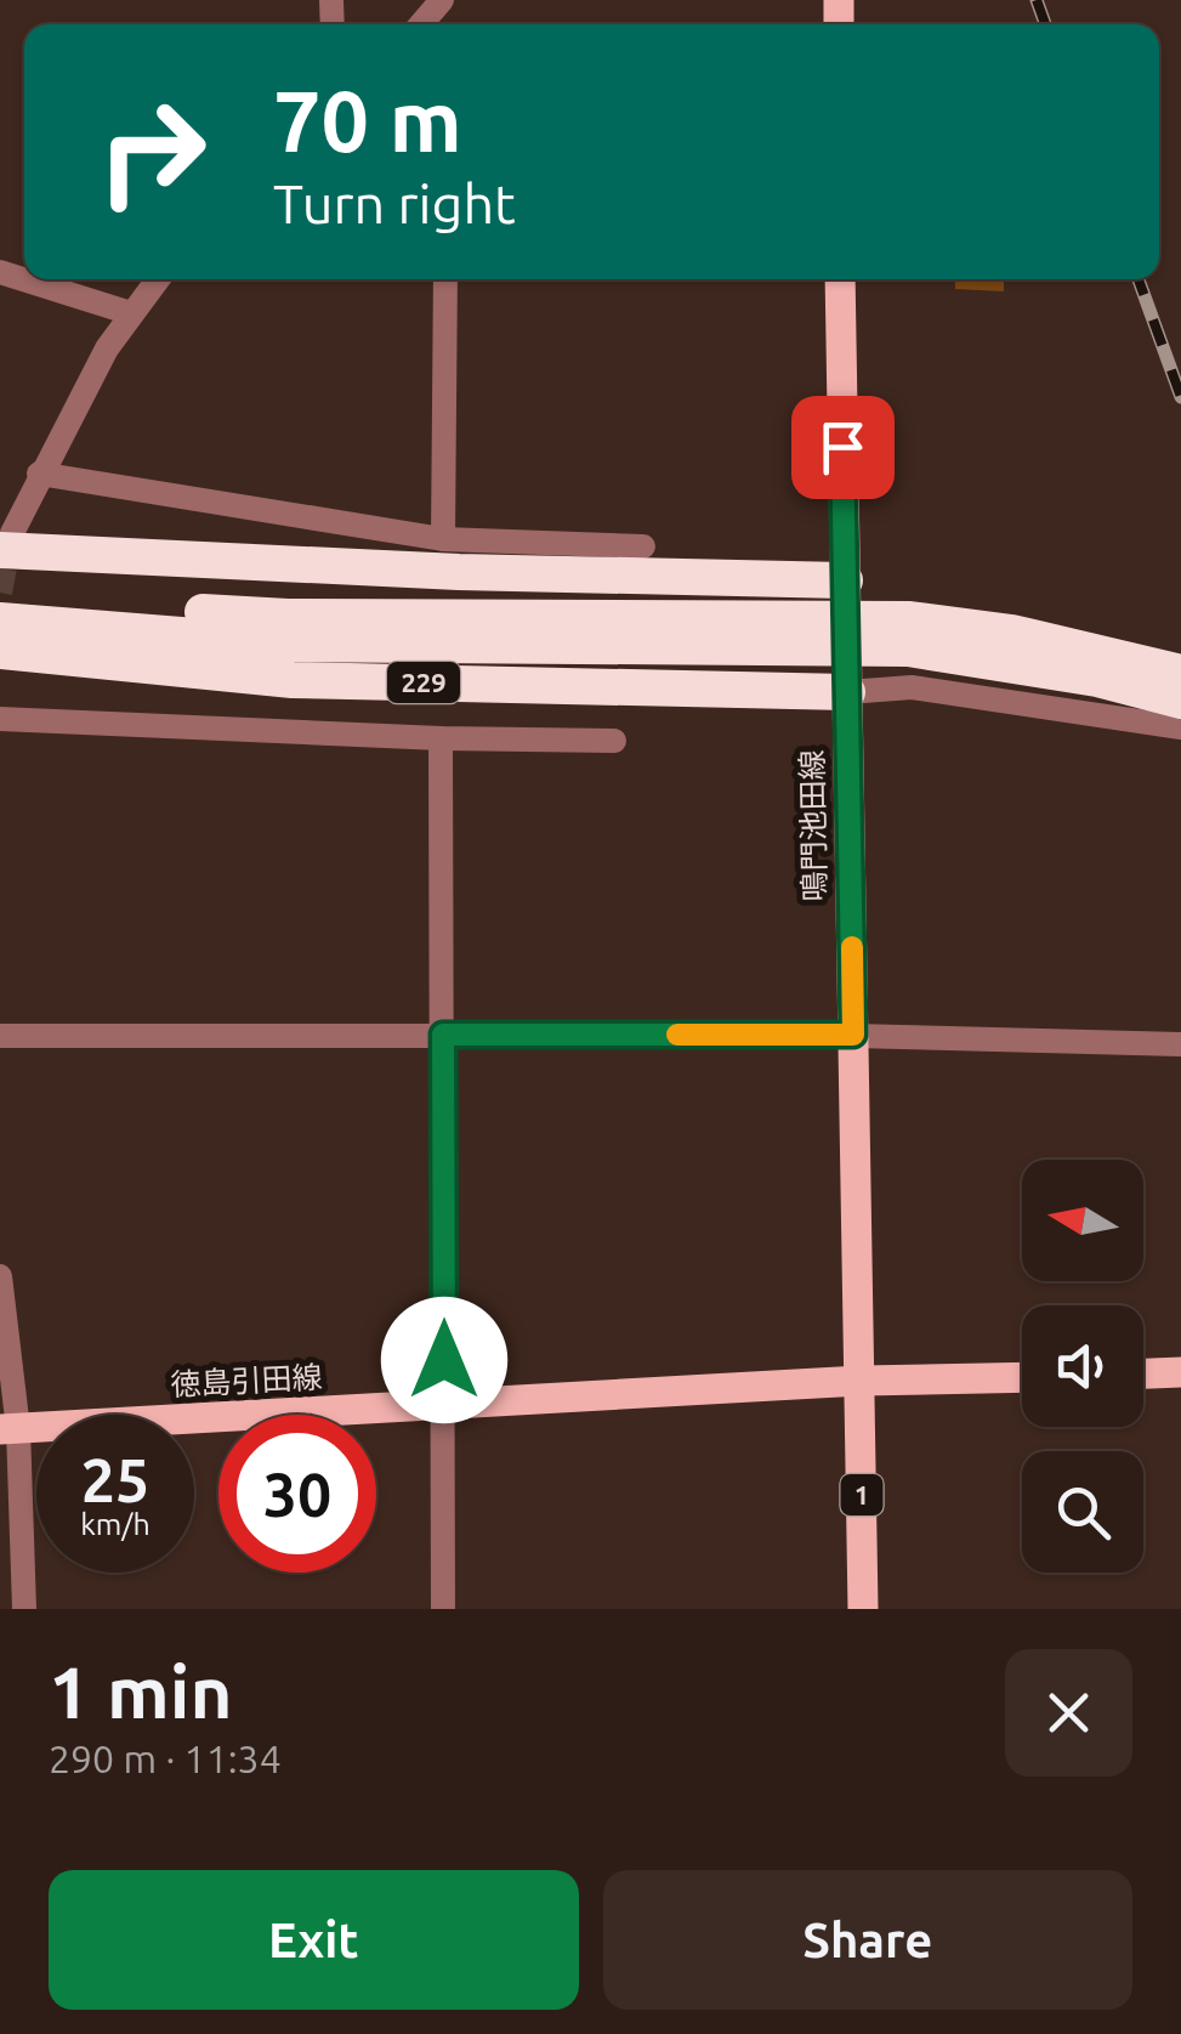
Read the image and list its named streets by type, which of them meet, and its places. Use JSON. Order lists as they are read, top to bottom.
{
  "streets": {
    "highway": ["229"],
    "main road": ["鳴門池田線", "徳島引田線", "1"]
  },
  "crossings": [
    ["229", "鳴門池田線"],
    ["鳴門池田線", "徳島引田線"],
    ["鳴門池田線", "1"],
    ["徳島引田線", "1"]
  ],
  "north": "left",
  "page": {
    "turn": ["70 m", "Turn right"],
    "speed": "25 km/h",
    "limit": "30",
    "heading": ["1 min", "290 m · 11:34"],
    "buttons": ["Exit", "Share"]
  }
}
